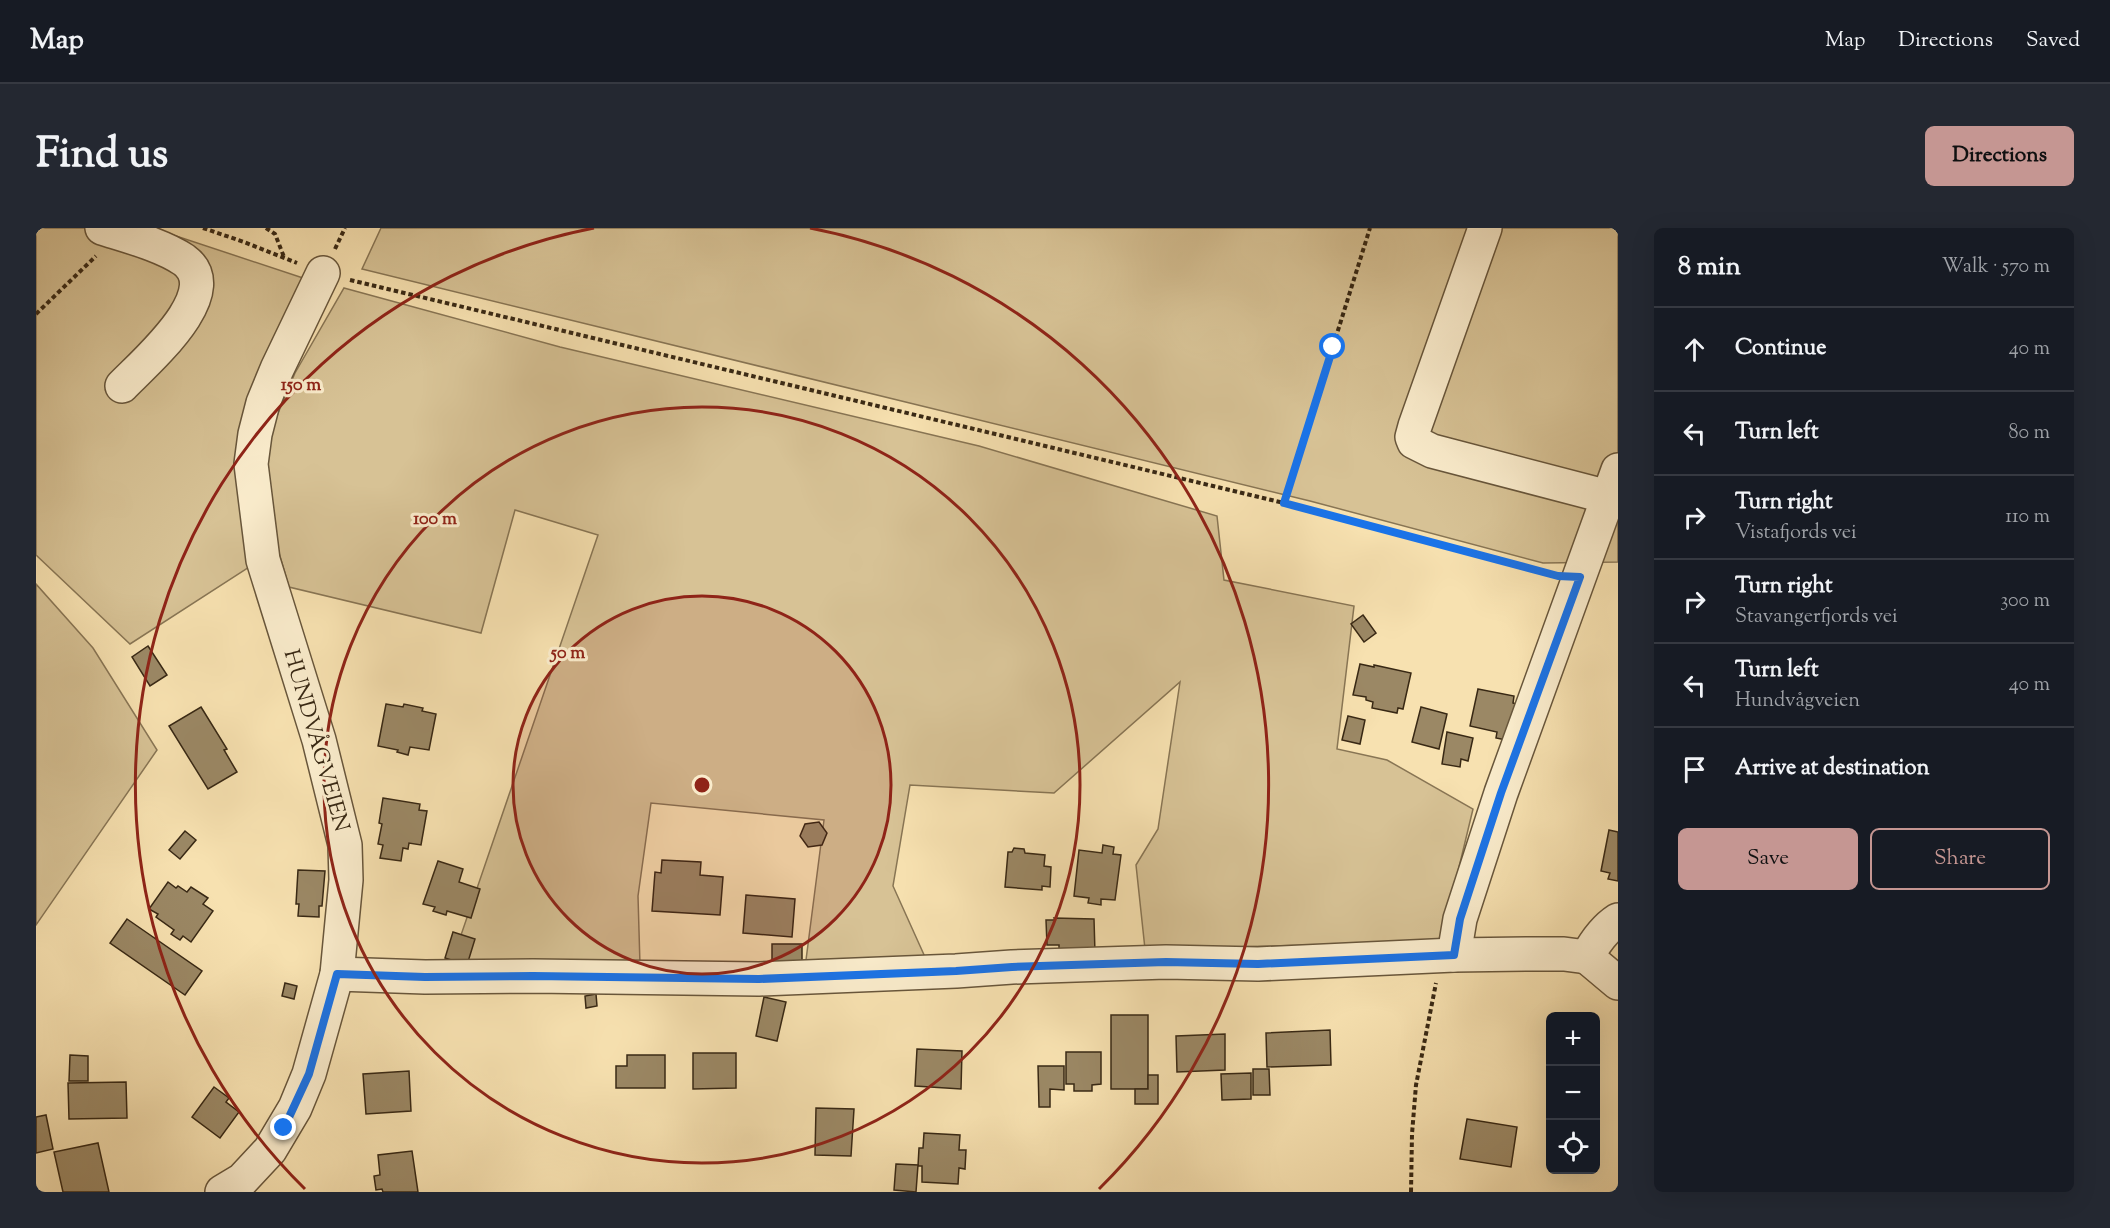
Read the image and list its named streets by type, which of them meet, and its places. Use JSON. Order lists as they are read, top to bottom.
{
  "streets": {
    "street": ["HUNDVÅGVEIEN"]
  },
  "page": {
    "header": "Map",
    "nav": ["Map", "Directions", "Saved"],
    "title": "Find us",
    "buttons": [
      "Directions",
      ["Save", "Share"]
    ],
    "heading": ["8 min", "Walk · 570 m"],
    "list": [
      ["Continue", "40 m"],
      ["Turn left", "80 m"],
      ["Turn right", "Vistafjords vei", "110 m"],
      ["Turn right", "Stavangerfjords vei", "300 m"],
      ["Turn left", "Hundvågveien", "40 m"],
      "Arrive at destination"
    ],
    "map_buttons": ["+", "−"]
  },
  "rings": ["150 m", "100 m", "50 m"]
}
